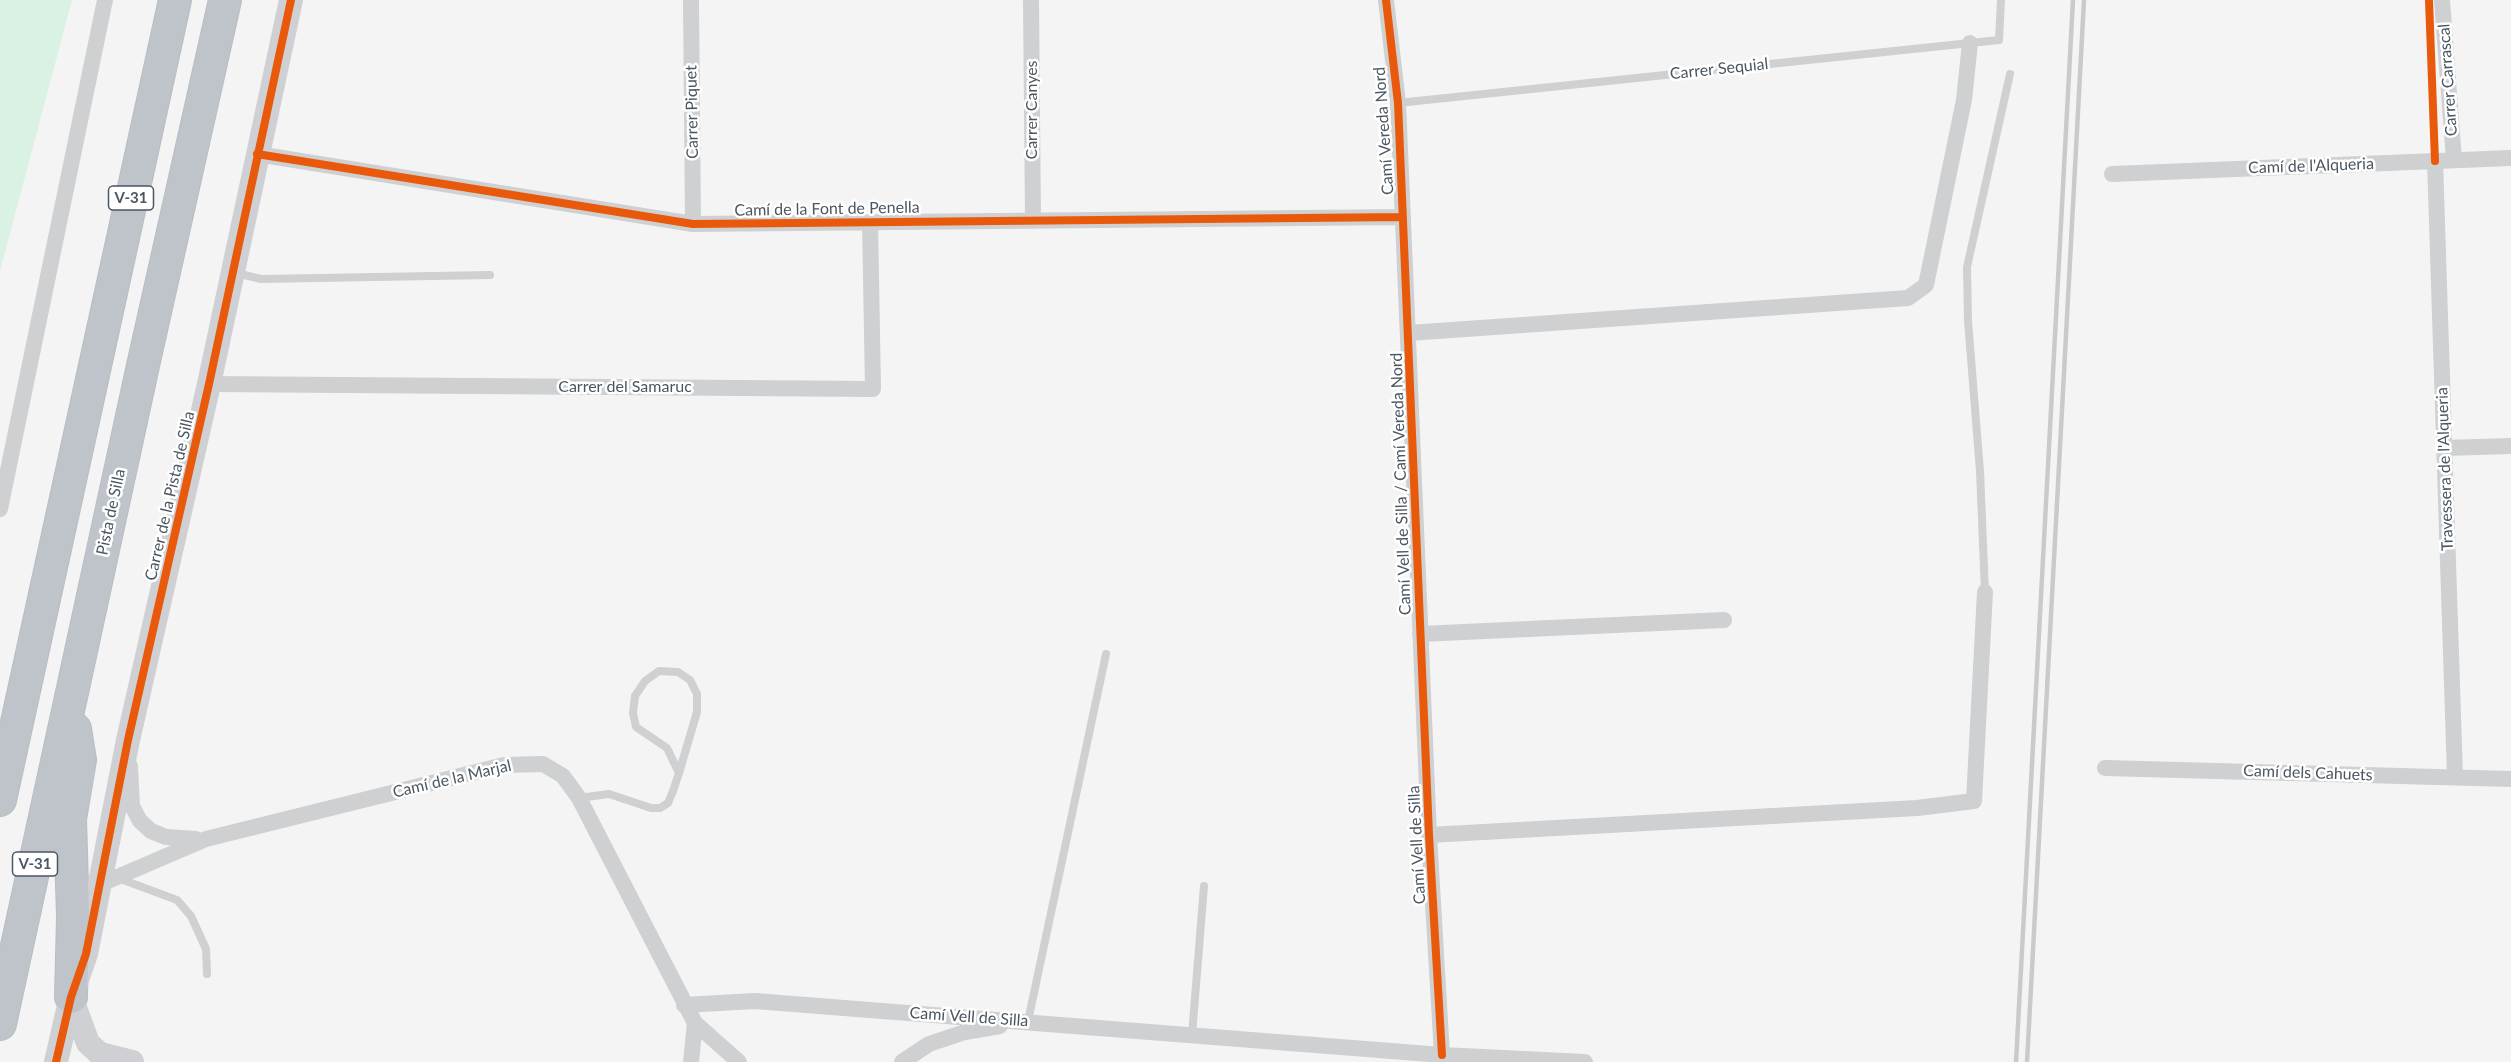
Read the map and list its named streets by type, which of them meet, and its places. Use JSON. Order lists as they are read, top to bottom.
{
  "streets": {
    "highway": ["V-31", "Pista de Silla"],
    "street": [
      "Carrer Carrascal",
      "Carrer Canyes",
      "Carrer Piquet",
      "Camí Vereda Nord",
      "Camí de l'Alqueria",
      "Camí de la Font de Penella",
      "Carrer del Samaruc",
      "Travessera de l'Alqueria",
      "Camí Vell de Silla / Camí Vereda Nord",
      "Carrer de la Pista de Silla",
      "Camí dels Cahuets",
      "Camí de la Marjal",
      "Camí Vell de Silla"
    ],
    "lane": ["Carrer Sequial"]
  },
  "crossings": [
    ["Carrer Sequial", "Camí Vereda Nord"],
    ["Carrer Carrascal", "Camí de l'Alqueria"],
    ["Carrer Canyes", "Camí de la Font de Penella"],
    ["Carrer Piquet", "Camí de la Font de Penella"],
    ["Camí Vereda Nord", "Camí de la Font de Penella"],
    ["Camí Vereda Nord", "Camí Vell de Silla / Camí Vereda Nord"],
    ["Camí de l'Alqueria", "Travessera de l'Alqueria"],
    ["Camí de la Font de Penella", "Carrer del Samaruc"],
    ["Camí de la Font de Penella", "Carrer de la Pista de Silla"],
    ["Carrer del Samaruc", "Carrer de la Pista de Silla"],
    ["Travessera de l'Alqueria", "Camí dels Cahuets"],
    ["Camí Vell de Silla / Camí Vereda Nord", "Camí Vell de Silla"],
    ["Carrer de la Pista de Silla", "Camí de la Marjal"],
    ["Camí de la Marjal", "Camí Vell de Silla"]
  ]
}
